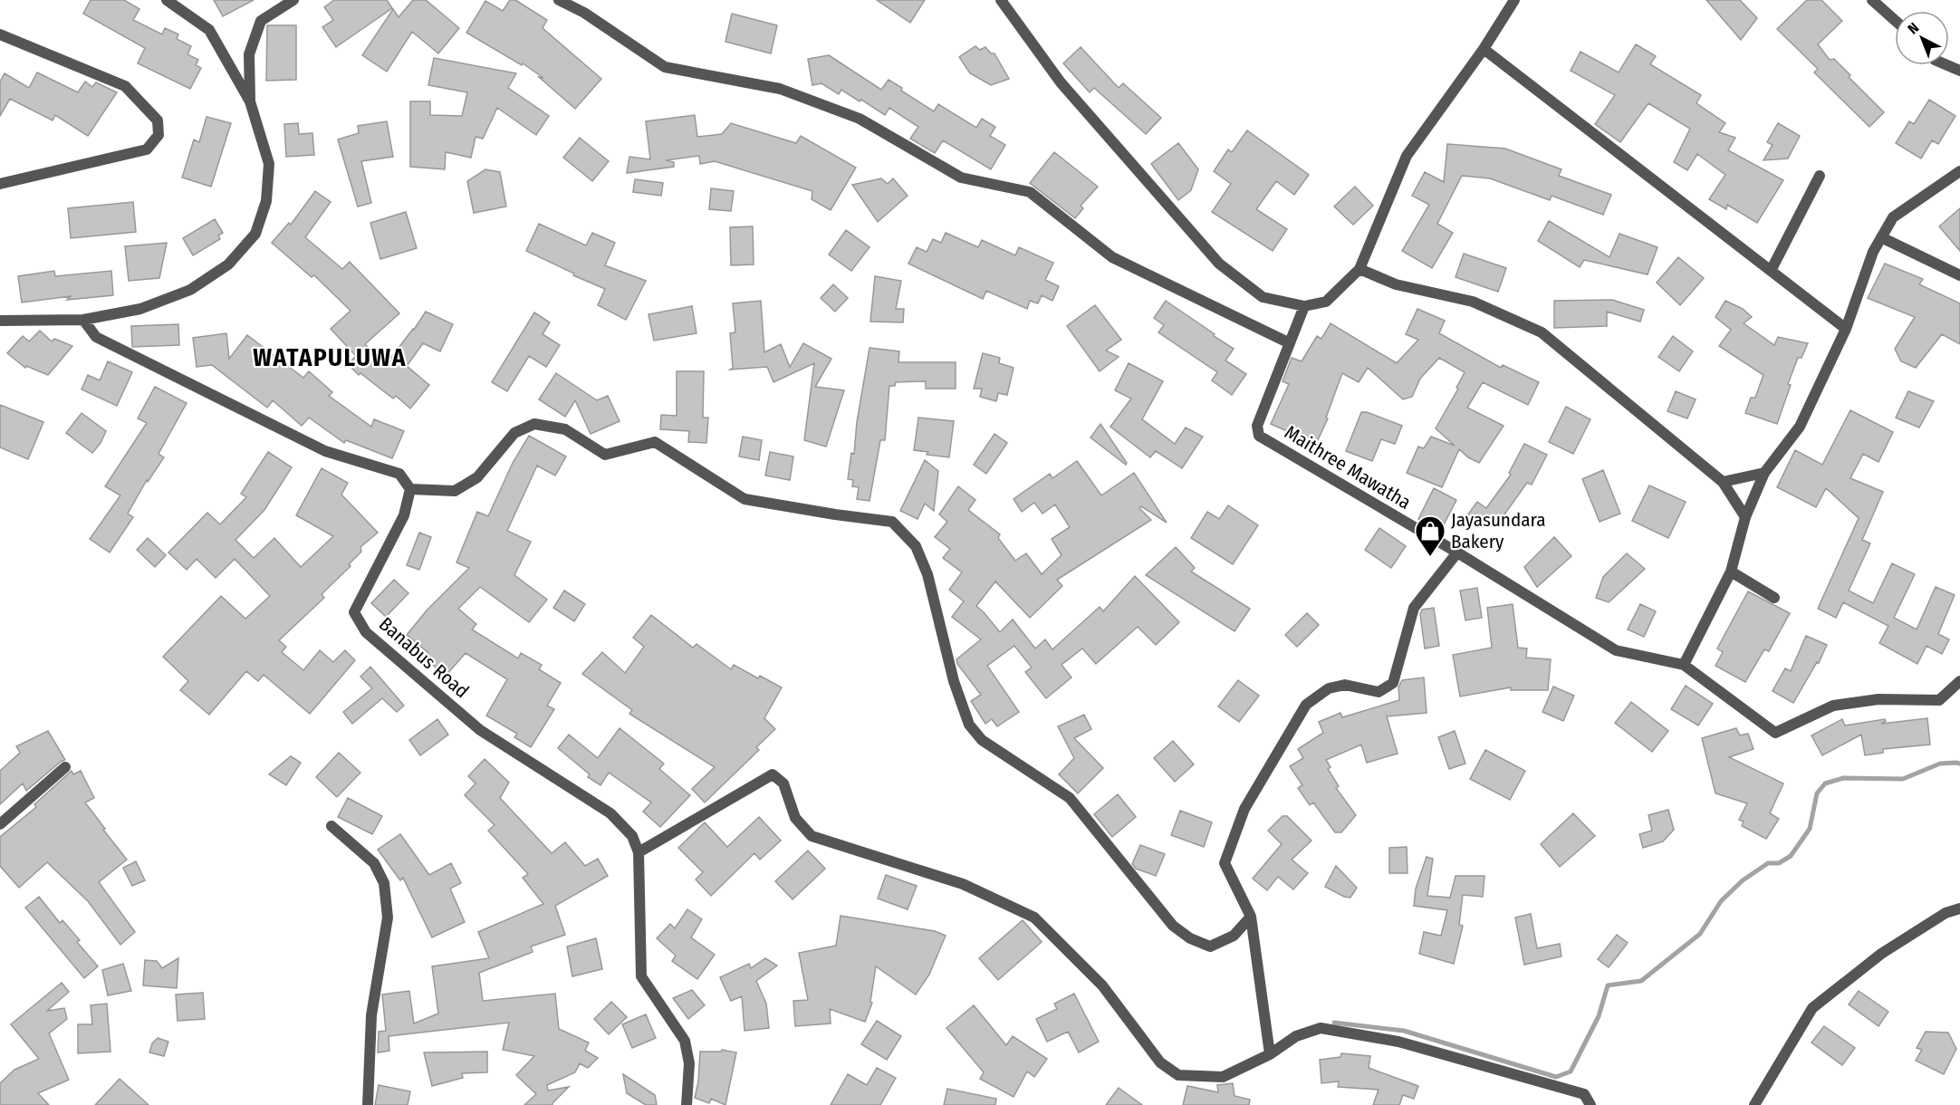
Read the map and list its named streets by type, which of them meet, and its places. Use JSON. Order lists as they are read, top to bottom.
{
  "streets": {
    "street": ["Maithree Mawatha", "Banabus Road"]
  },
  "districts": ["WATAPULUWA"],
  "places": {
    "shop": ["Jayasundara Bakery"]
  },
  "north": "top left"
}
